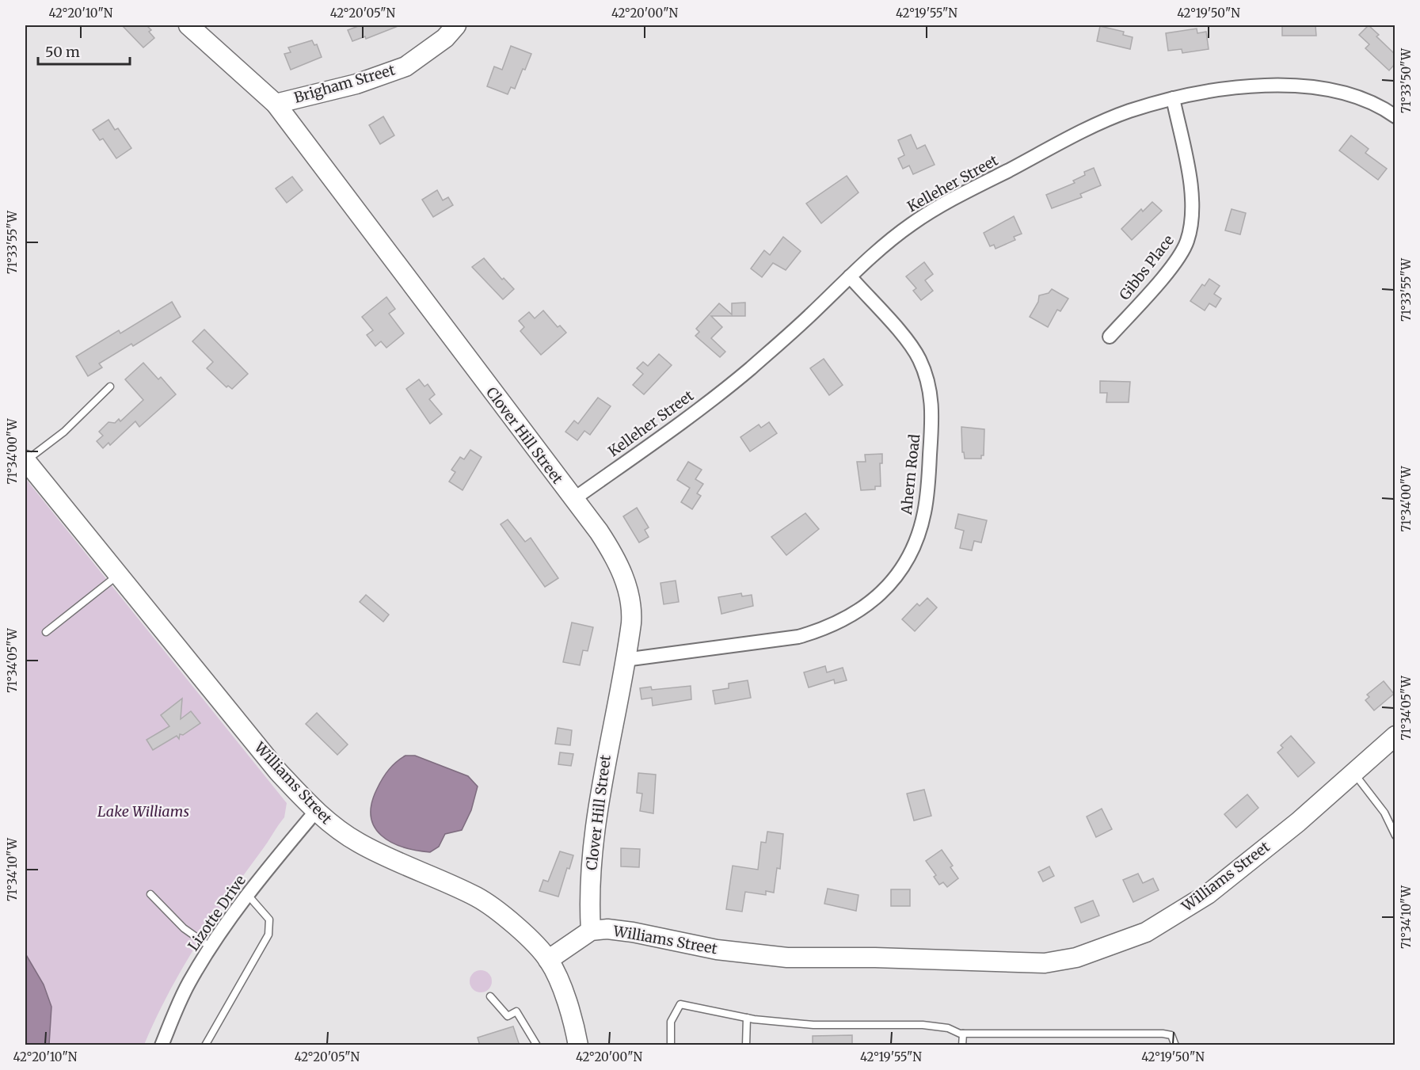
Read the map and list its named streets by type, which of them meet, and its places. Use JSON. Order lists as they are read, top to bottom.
{
  "streets": {
    "street": [
      "Brigham Street",
      "Kelleher Street",
      "Gibbs Place",
      "Clover Hill Street",
      "Ahern Road",
      "Williams Street",
      "Lizotte Drive"
    ]
  },
  "crossings": [
    ["Brigham Street", "Clover Hill Street"],
    ["Kelleher Street", "Gibbs Place"],
    ["Kelleher Street", "Clover Hill Street"],
    ["Kelleher Street", "Ahern Road"],
    ["Clover Hill Street", "Ahern Road"],
    ["Clover Hill Street", "Williams Street"],
    ["Williams Street", "Lizotte Drive"]
  ],
  "parks": ["Lake Williams"],
  "scale_bar": "50 m",
  "coordinates": [
    "42°20'10\"N",
    "42°20'05\"N",
    "42°20'00\"N",
    "42°19'55\"N",
    "42°19'50\"N",
    "71°33'50\"W",
    "71°33'55\"W",
    "71°34'00\"W",
    "71°34'05\"W",
    "71°34'10\"W"
  ]
}
